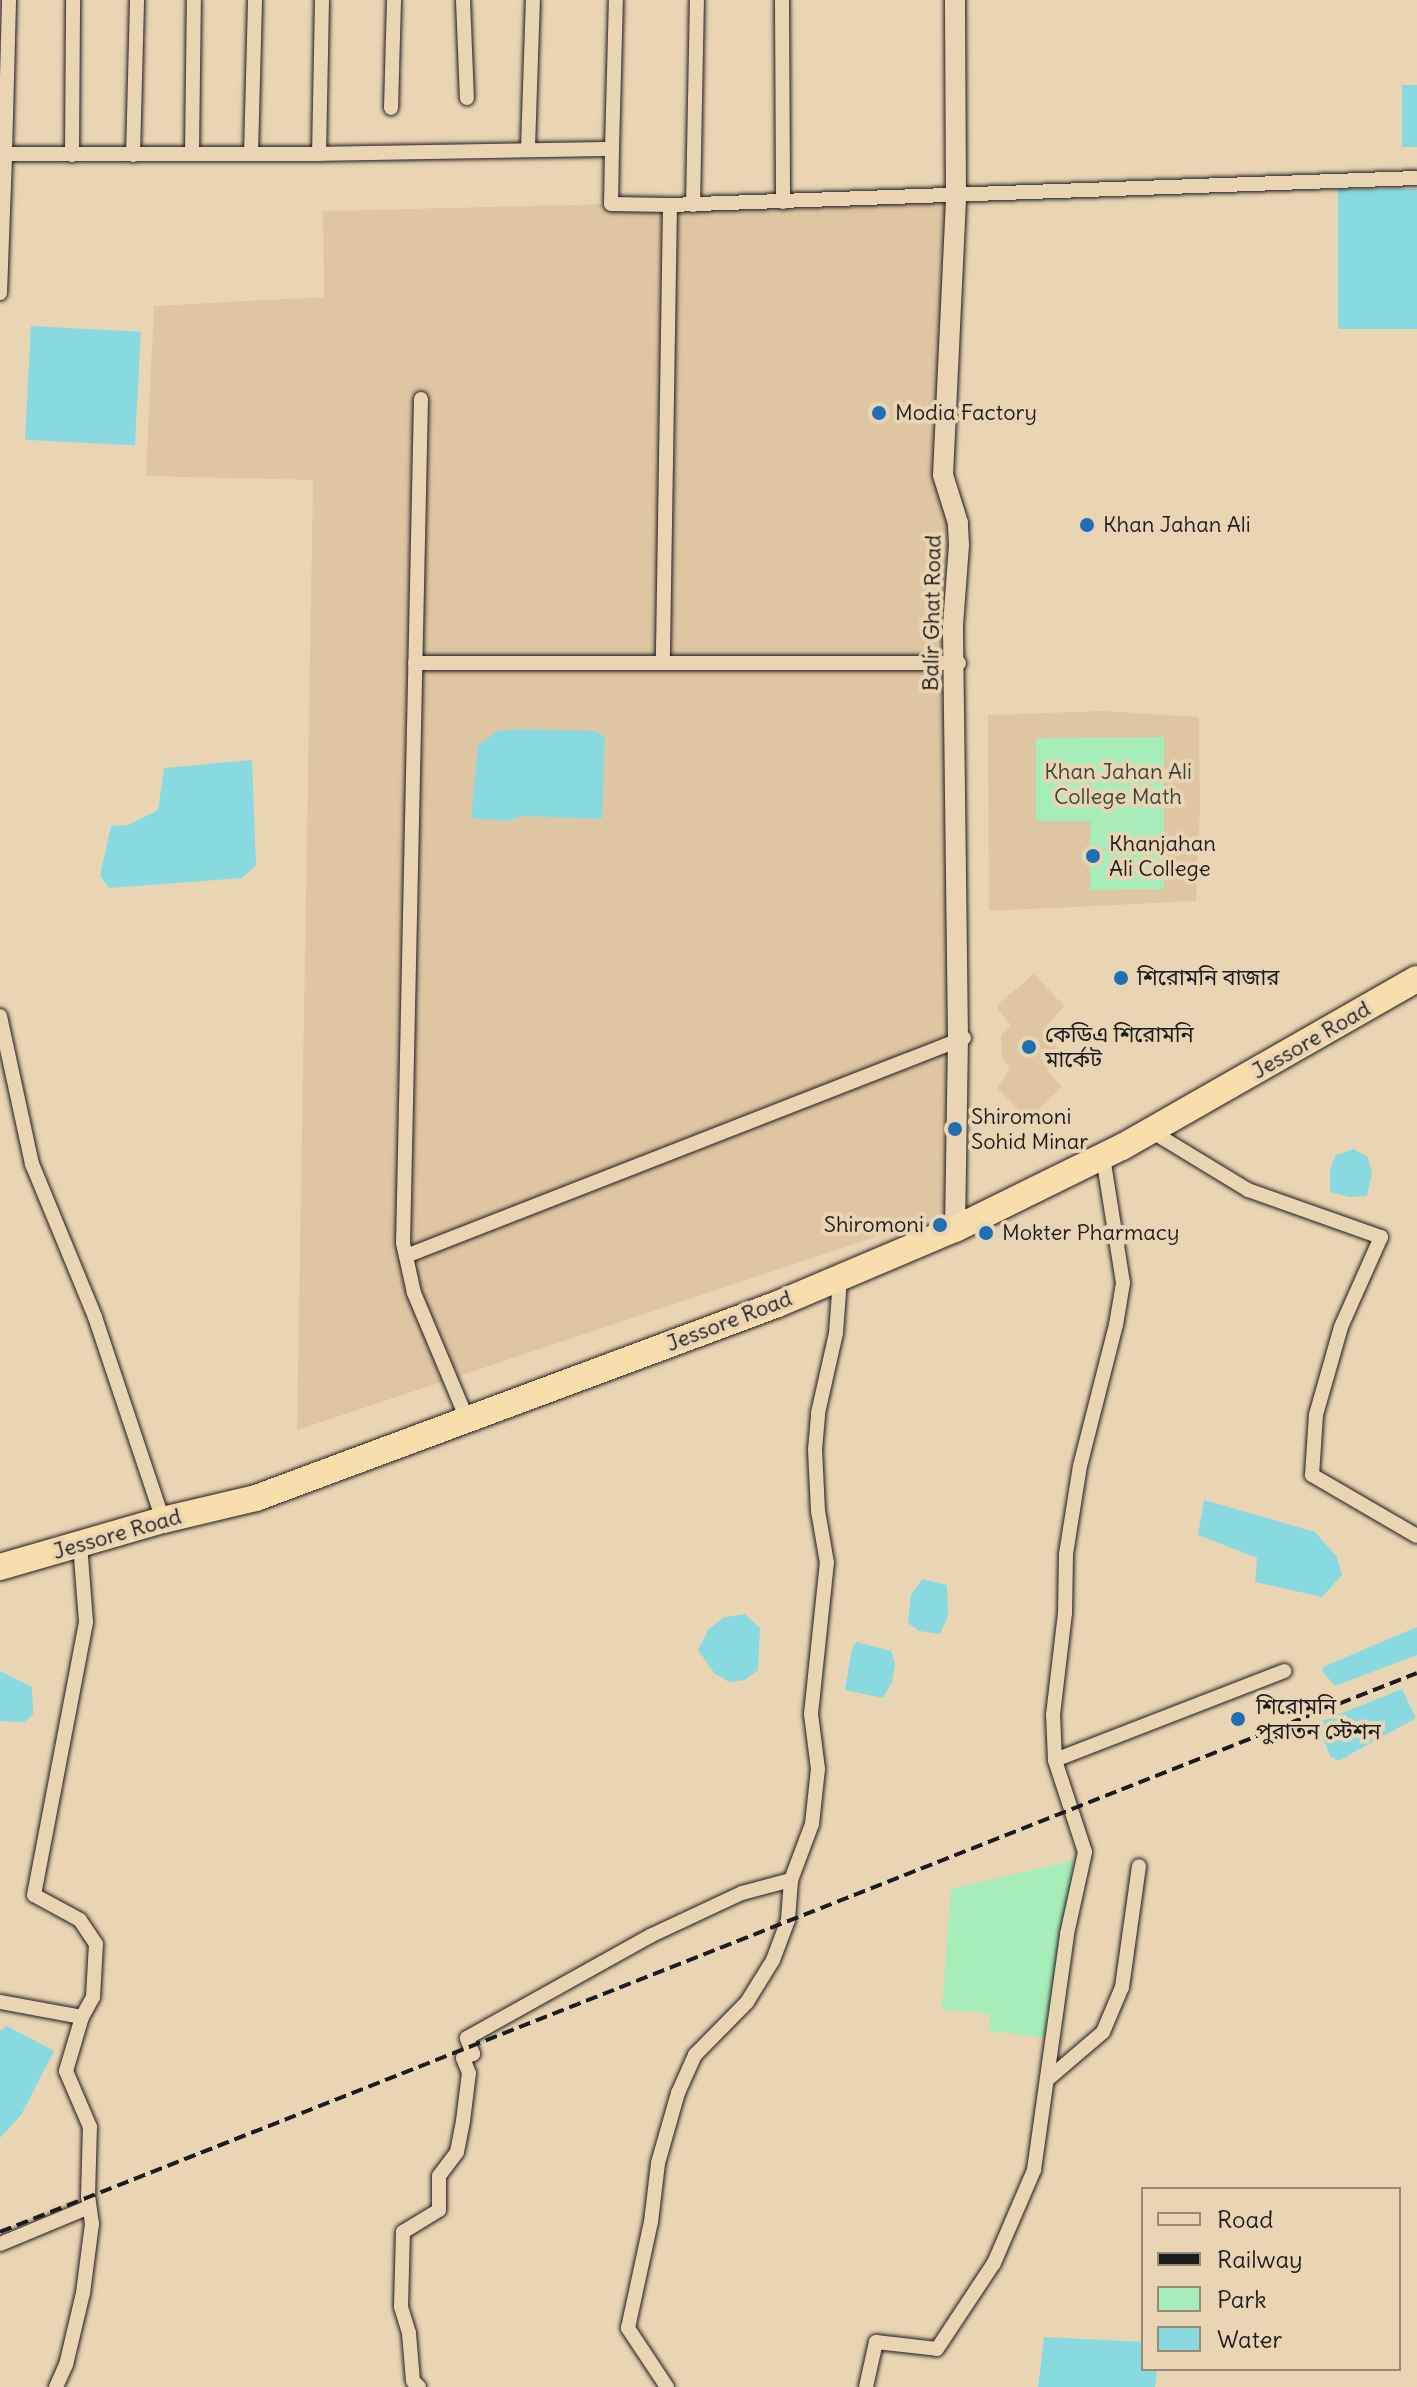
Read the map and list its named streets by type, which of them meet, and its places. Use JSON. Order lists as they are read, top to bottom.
{
  "streets": {
    "highway": ["Jessore Road"],
    "street": ["Balir Ghat Road"]
  },
  "crossings": [
    ["Balir Ghat Road", "Jessore Road"]
  ],
  "parks": ["Khan Jahan Ali College Math"],
  "places": [
    "Modia Factory",
    "Khan Jahan Ali",
    "Khanjahan Ali College",
    "শিরোমনি বাজার",
    "কেডিএ শিরোমনি মার্কেট",
    "Shiromoni Sohid Minar",
    "Shiromoni",
    "Mokter Pharmacy",
    "শিরোমনি পুরাতন স্টেশন"
  ],
  "legend": [
    "Road",
    "Railway",
    "Park",
    "Water"
  ]
}
